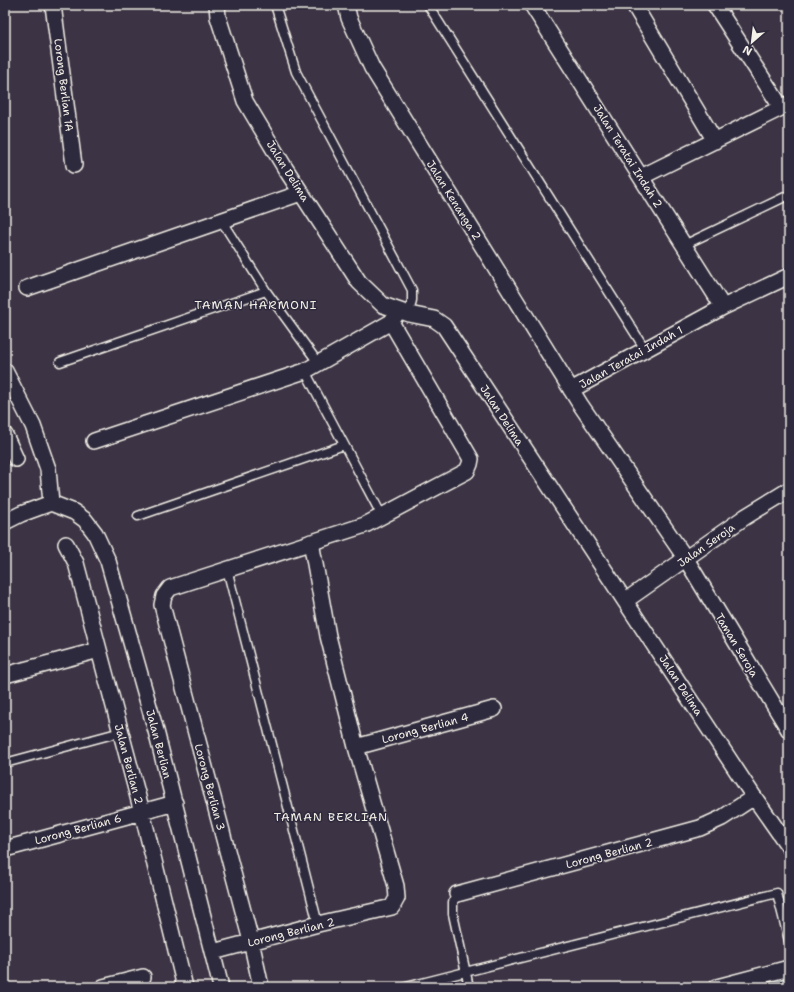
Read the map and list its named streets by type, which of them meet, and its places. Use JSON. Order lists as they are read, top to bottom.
{
  "streets": {
    "street": [
      "Lorong Berlian 1A",
      "Jalan Teratai Indah 2",
      "Jalan Delima",
      "Jalan Kenanga 2",
      "Jalan Teratai Indah 1",
      "Jalan Seroja",
      "Taman Seroja",
      "Lorong Berlian 4",
      "Jalan Berlian",
      "Jalan Berlian 2",
      "Lorong Berlian 3",
      "Lorong Berlian 6",
      "Lorong Berlian 2"
    ]
  },
  "crossings": [
    ["Jalan Teratai Indah 2", "Jalan Teratai Indah 1"],
    ["Jalan Delima", "Jalan Seroja"],
    ["Jalan Delima", "Lorong Berlian 2"],
    ["Jalan Kenanga 2", "Jalan Teratai Indah 1"],
    ["Jalan Teratai Indah 1", "Jalan Seroja"],
    ["Jalan Teratai Indah 1", "Taman Seroja"],
    ["Jalan Seroja", "Taman Seroja"],
    ["Lorong Berlian 4", "Lorong Berlian 2"],
    ["Jalan Berlian", "Lorong Berlian 6"],
    ["Jalan Berlian", "Lorong Berlian 2"],
    ["Jalan Berlian 2", "Lorong Berlian 6"],
    ["Lorong Berlian 3", "Lorong Berlian 2"]
  ],
  "districts": ["TAMAN HARMONI", "TAMAN BERLIAN"],
  "north": "bottom left"
}
